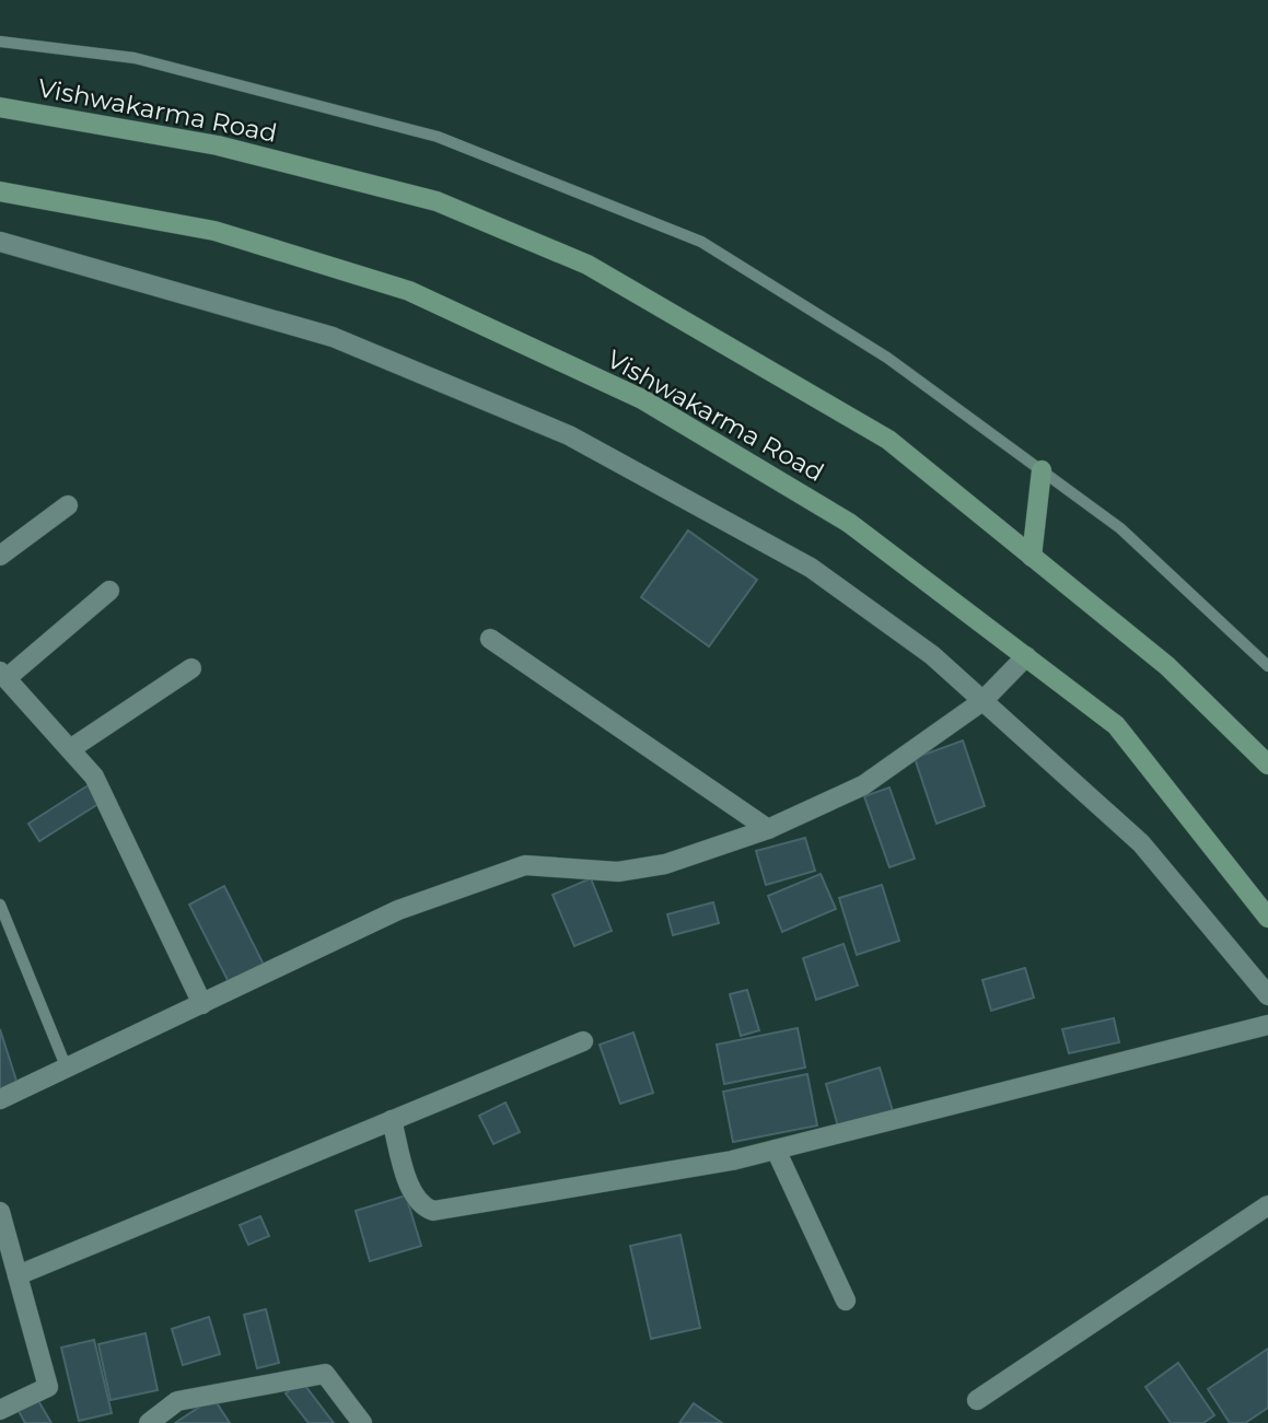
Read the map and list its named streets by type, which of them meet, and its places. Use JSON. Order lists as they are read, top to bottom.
{
  "streets": {
    "main road": ["Vishwakarma Road"]
  }
}
